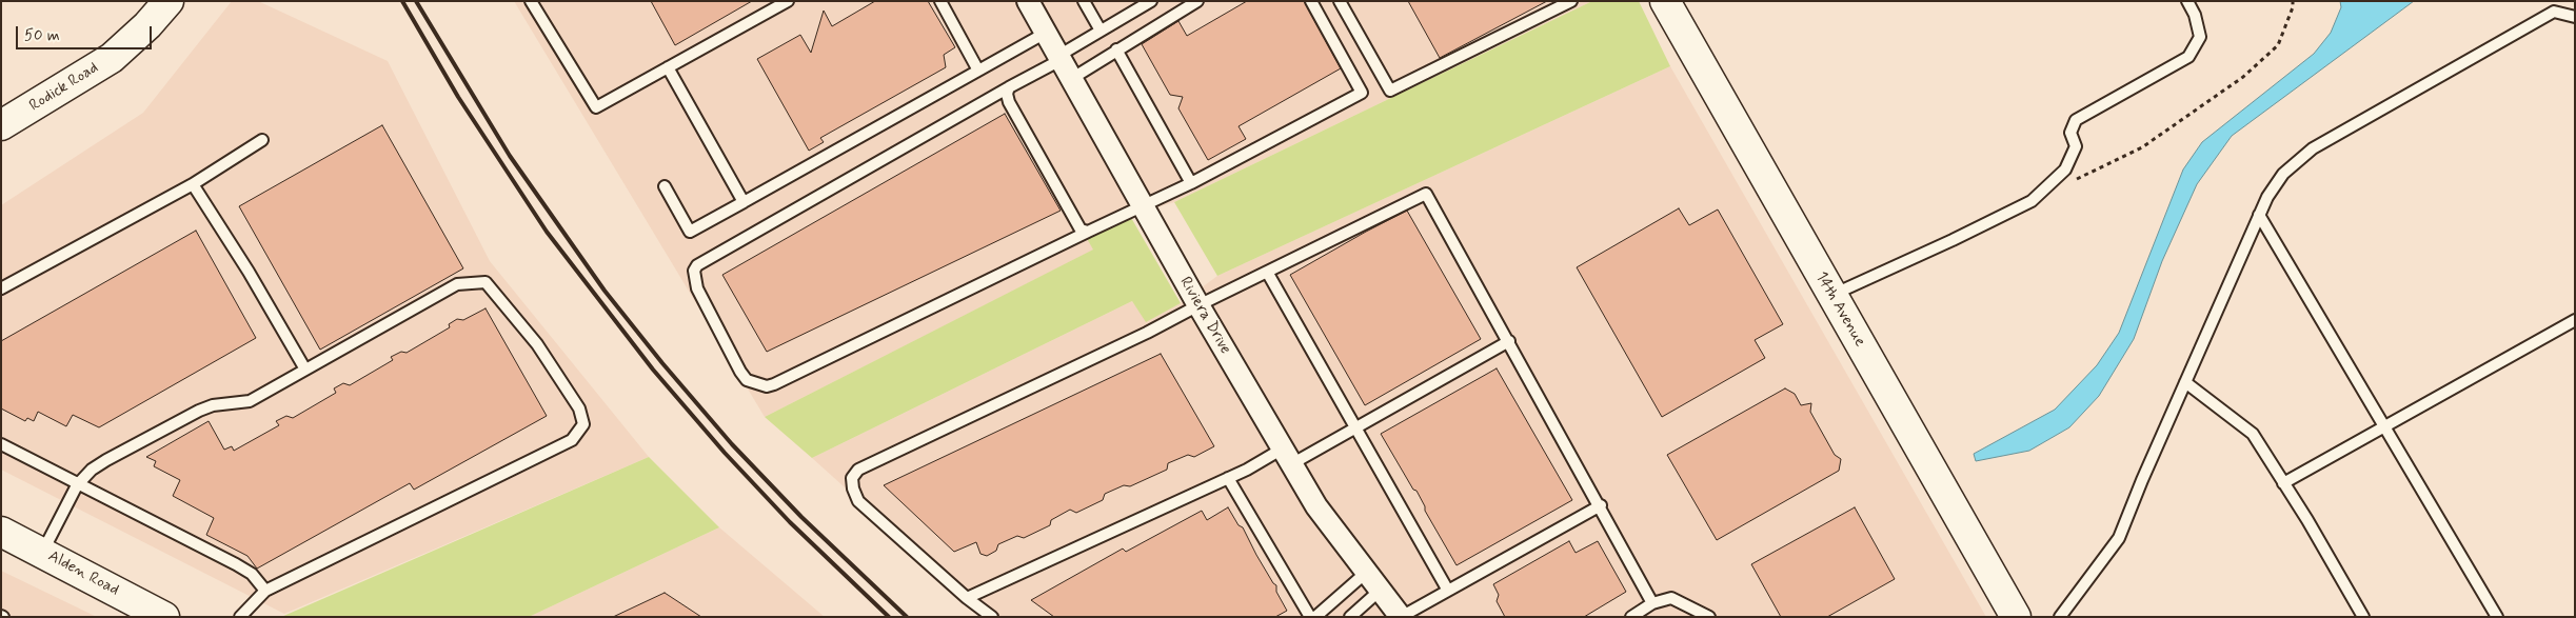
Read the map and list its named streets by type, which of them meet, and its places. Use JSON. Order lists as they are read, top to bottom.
{
  "streets": {
    "main road": ["Rodick Road", "14th Avenue", "Alden Road"],
    "street": ["Riviera Drive"]
  },
  "scale_bar": "50 m"
}
